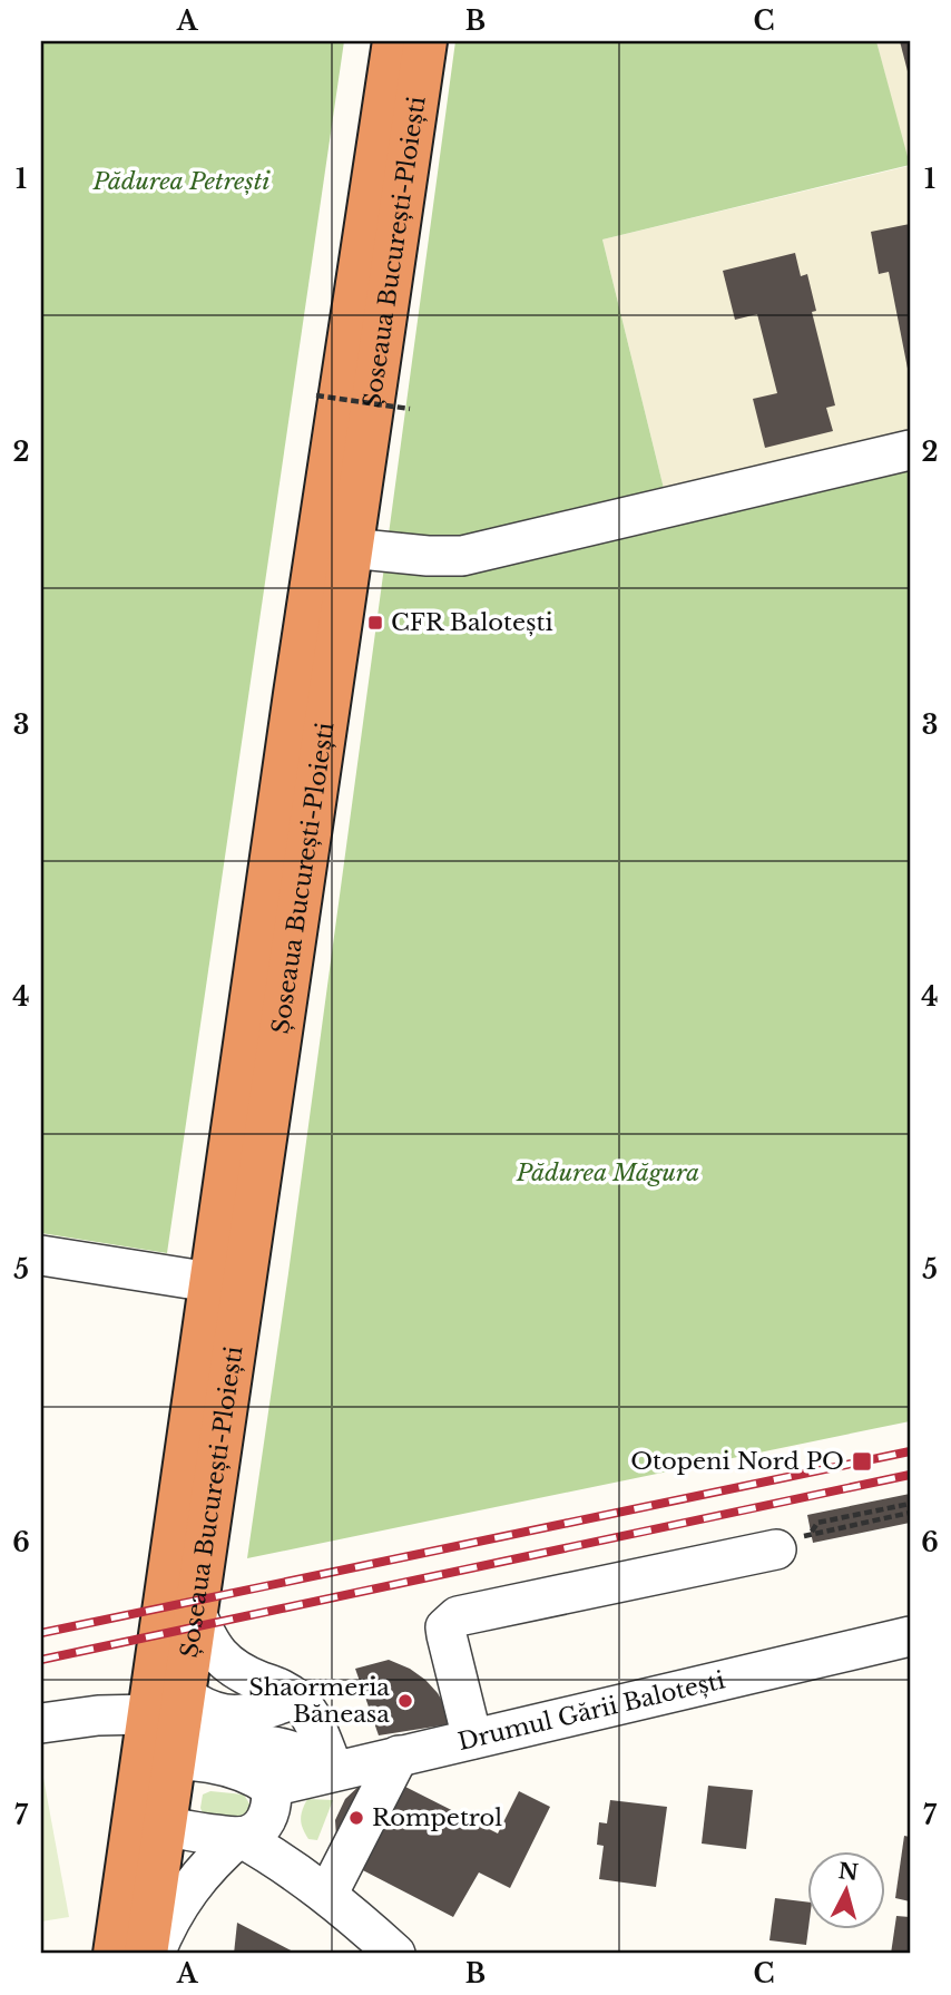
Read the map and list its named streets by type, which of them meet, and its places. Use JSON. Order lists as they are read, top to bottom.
{
  "streets": {
    "highway": ["Șoseaua București-Ploiești"],
    "street": ["Drumul Gării Balotești"]
  },
  "parks": ["Pădurea Petrești", "Pădurea Măgura"],
  "places": {
    "transit": ["CFR Balotești", "Otopeni Nord PO"],
    "other": ["Shaormeria Băneasa", "Rompetrol"]
  },
  "north": "top",
  "grid": {
    "columns": ["A", "B", "C"],
    "rows": [
      "1",
      "2",
      "3",
      "4",
      "5",
      "6",
      "7"
    ]
  }
}
